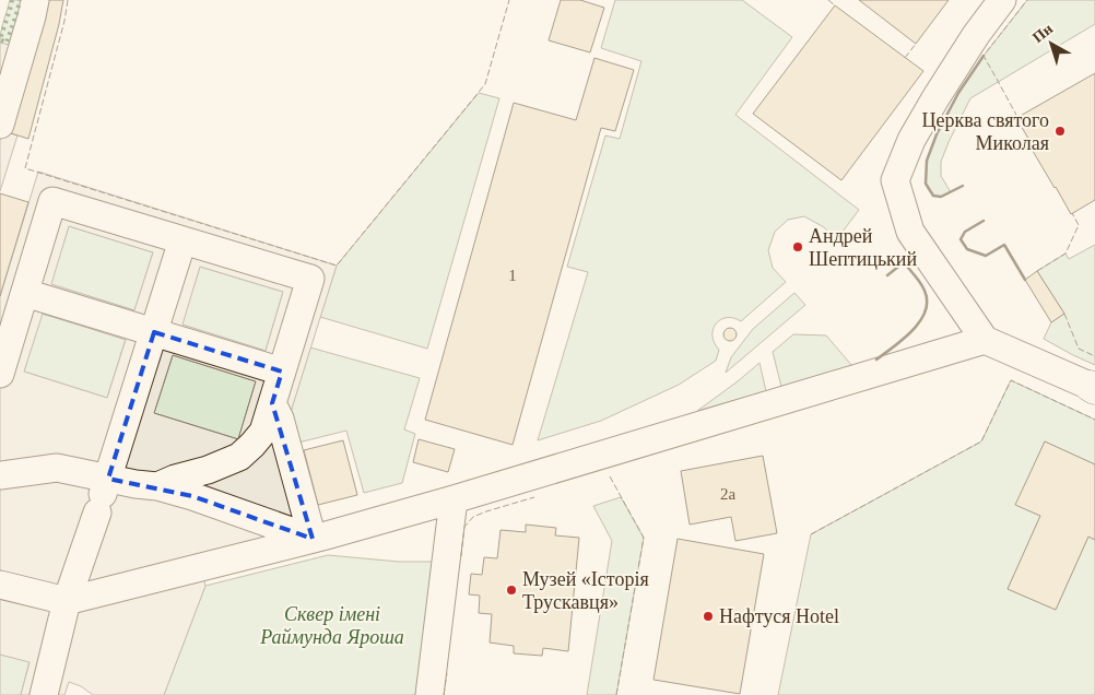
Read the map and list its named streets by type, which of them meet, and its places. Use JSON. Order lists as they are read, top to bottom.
{
  "parks": ["Сквер імені Раймунда Яроша"],
  "places": [
    "Церква святого Миколая",
    "Андрей Шептицький",
    "Музей «Історія Трускавця»",
    "Нафтуся Hotel"
  ],
  "house_numbers": ["1", "2а"],
  "north": "top left"
}
